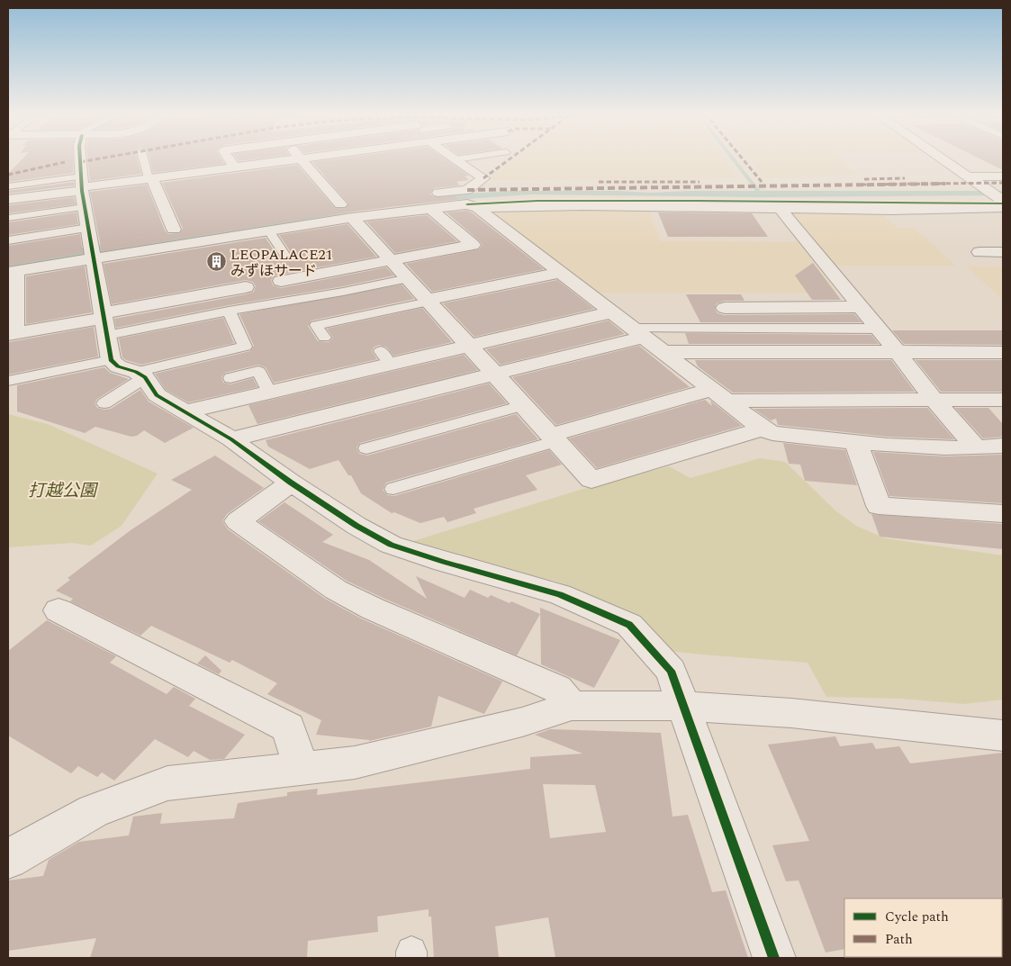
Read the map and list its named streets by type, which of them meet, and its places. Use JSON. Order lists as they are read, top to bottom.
{
  "parks": ["打越公園"],
  "places": {
    "building": ["LEOPALACE21 みずほサード"]
  },
  "legend": ["Cycle path", "Path"]
}
